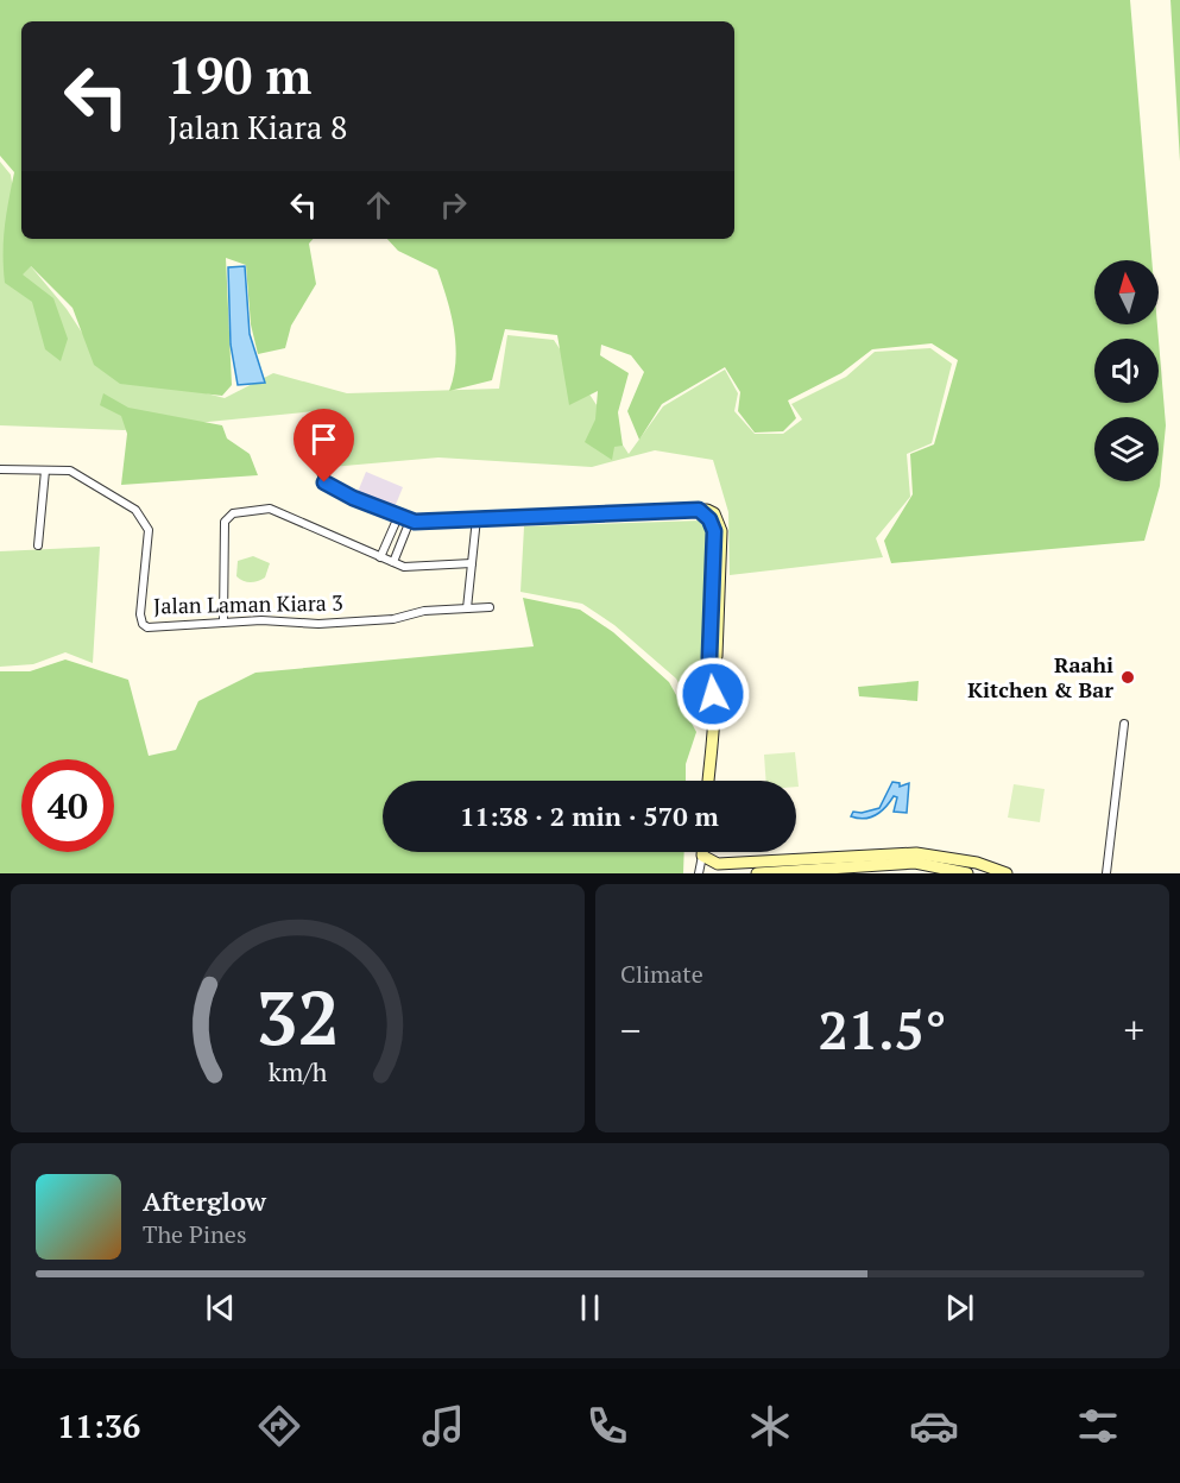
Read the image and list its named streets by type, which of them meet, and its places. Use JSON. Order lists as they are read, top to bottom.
{
  "streets": {
    "street": ["Jalan Laman Kiara 3"]
  },
  "places": ["Raahi Kitchen & Bar"],
  "north": "top",
  "page": {
    "turn": ["190 m", "Jalan Kiara 8"],
    "limit": "40",
    "trip": "11:38 · 2 min · 570 m",
    "tile": "Climate",
    "heat": ["−", "21.5°", "+"],
    "song": ["Afterglow", "The Pines"],
    "tabs": "11:36",
    "gauge": ["32", "km/h"]
  }
}
